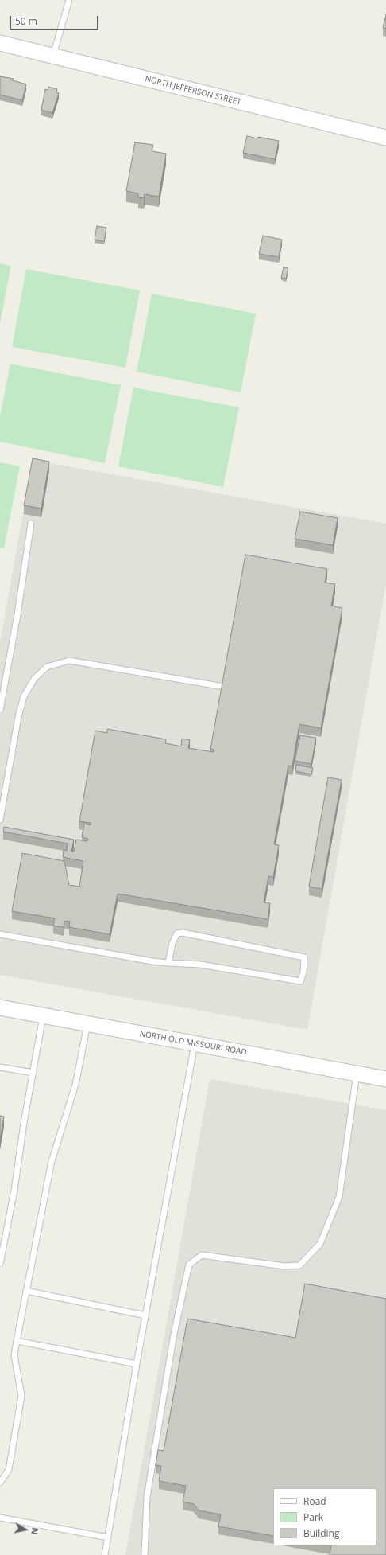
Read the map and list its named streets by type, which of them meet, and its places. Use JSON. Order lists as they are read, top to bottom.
{
  "streets": {
    "main road": ["NORTH JEFFERSON STREET", "NORTH OLD MISSOURI ROAD"]
  },
  "legend": ["Road", "Park", "Building"],
  "scale_bar": "50 m",
  "north": "right"
}
